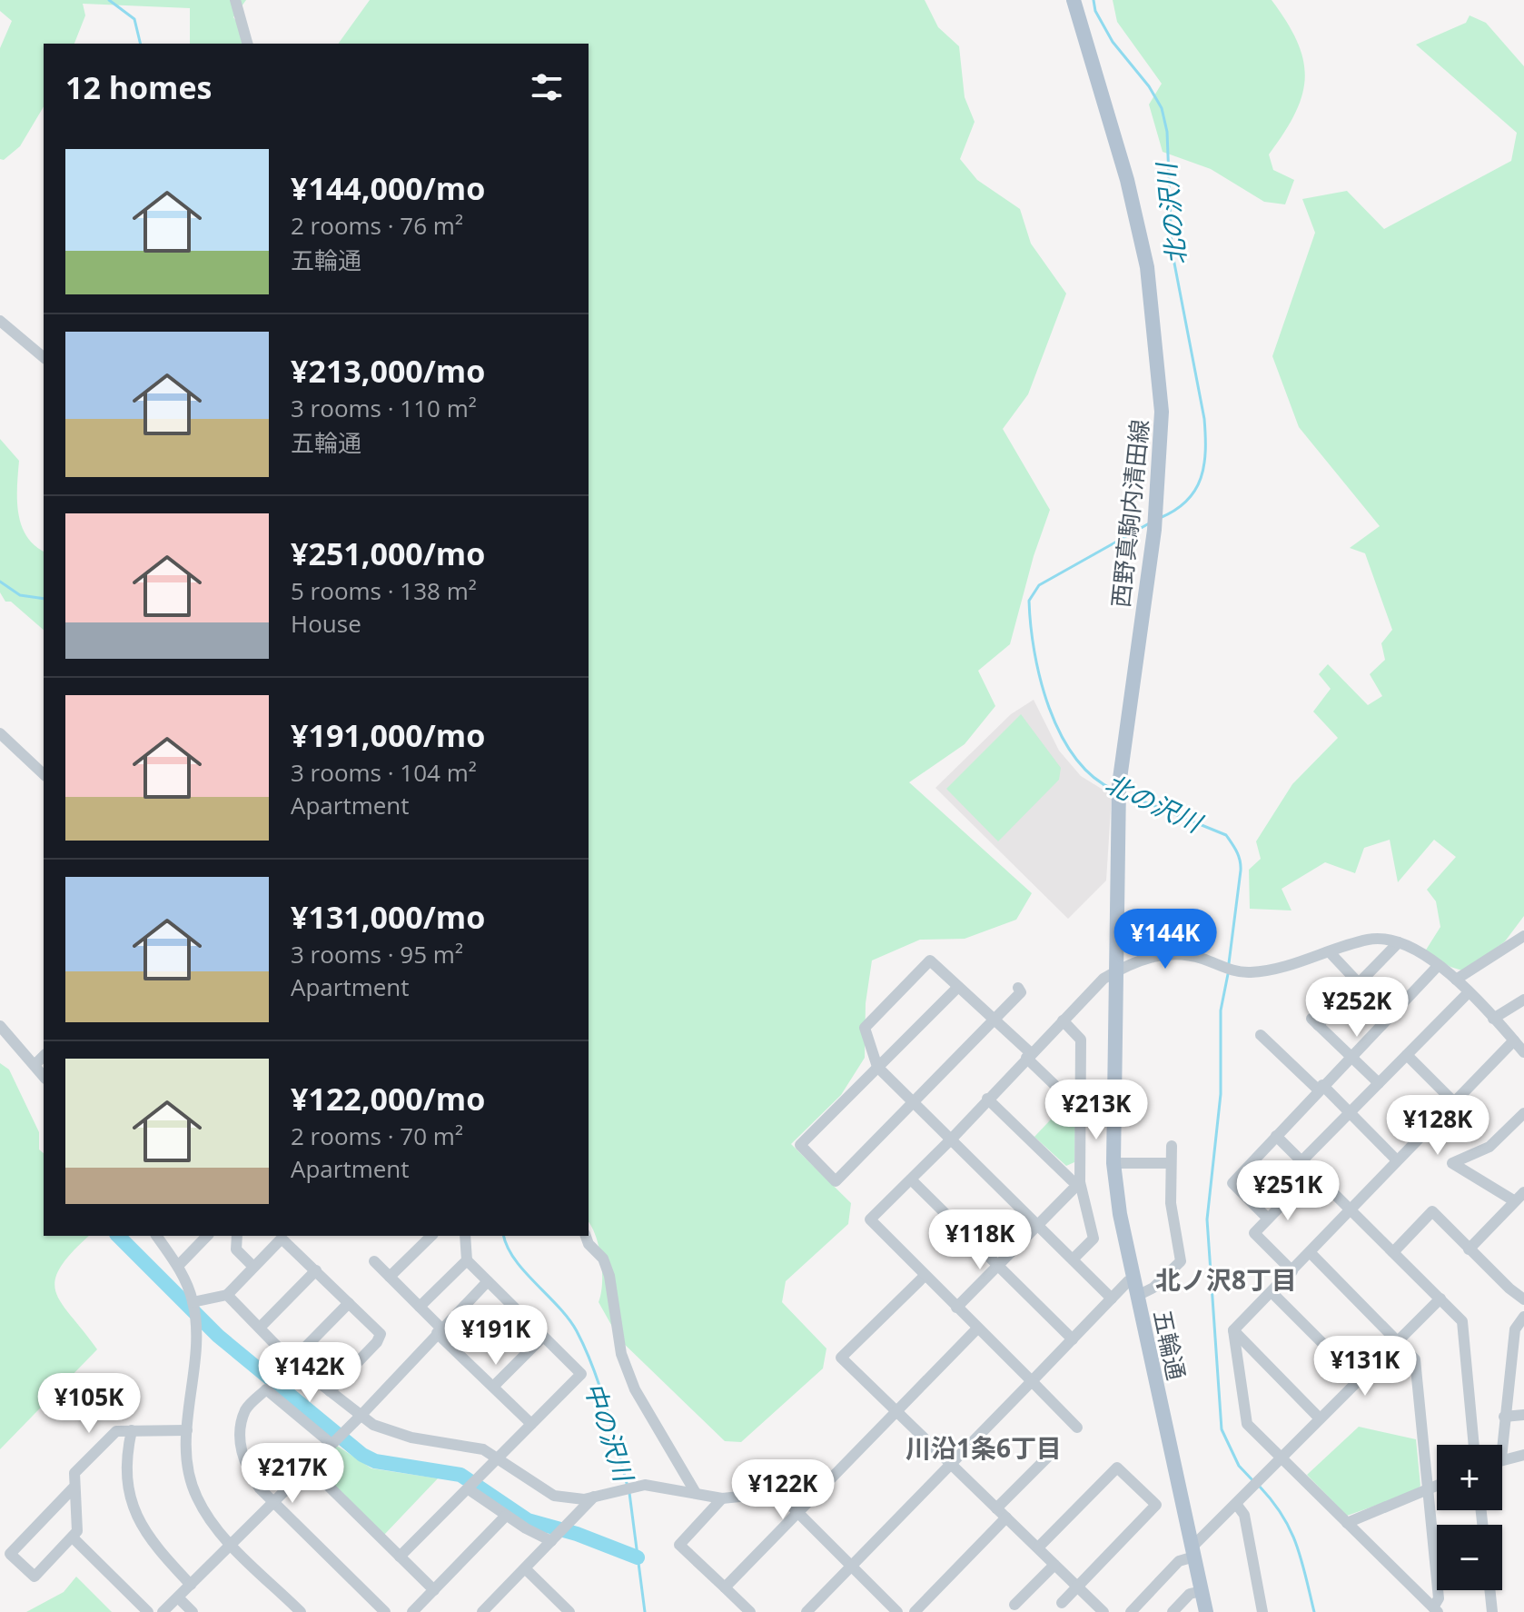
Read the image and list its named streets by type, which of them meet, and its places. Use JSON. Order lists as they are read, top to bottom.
{
  "streets": {
    "main road": ["西野真駒内清田線", "五輪通"]
  },
  "crossings": [
    ["西野真駒内清田線", "五輪通"]
  ],
  "districts": ["北ノ沢8丁目", "川沿1条6丁目"],
  "water": ["北の沢川", "中の沢川"],
  "page": {
    "heading": "12 homes",
    "list": [
      {
        "name": "¥144,000/mo",
        "note": "2 rooms · 76 m² · 五輪通"
      },
      {
        "name": "¥213,000/mo",
        "note": "3 rooms · 110 m² · 五輪通"
      },
      {
        "name": "¥251,000/mo",
        "note": "5 rooms · 138 m² · House"
      },
      {
        "name": "¥191,000/mo",
        "note": "3 rooms · 104 m² · Apartment"
      },
      {
        "name": "¥131,000/mo",
        "note": "3 rooms · 95 m² · Apartment"
      },
      {
        "name": "¥122,000/mo",
        "note": "2 rooms · 70 m² · Apartment"
      }
    ],
    "price": [
      "¥144K",
      "¥252K",
      "¥213K",
      "¥128K",
      "¥251K",
      "¥118K",
      "¥191K",
      "¥131K",
      "¥142K",
      "¥105K",
      "¥217K",
      "¥122K"
    ],
    "map_buttons": ["+", "−"]
  }
}
